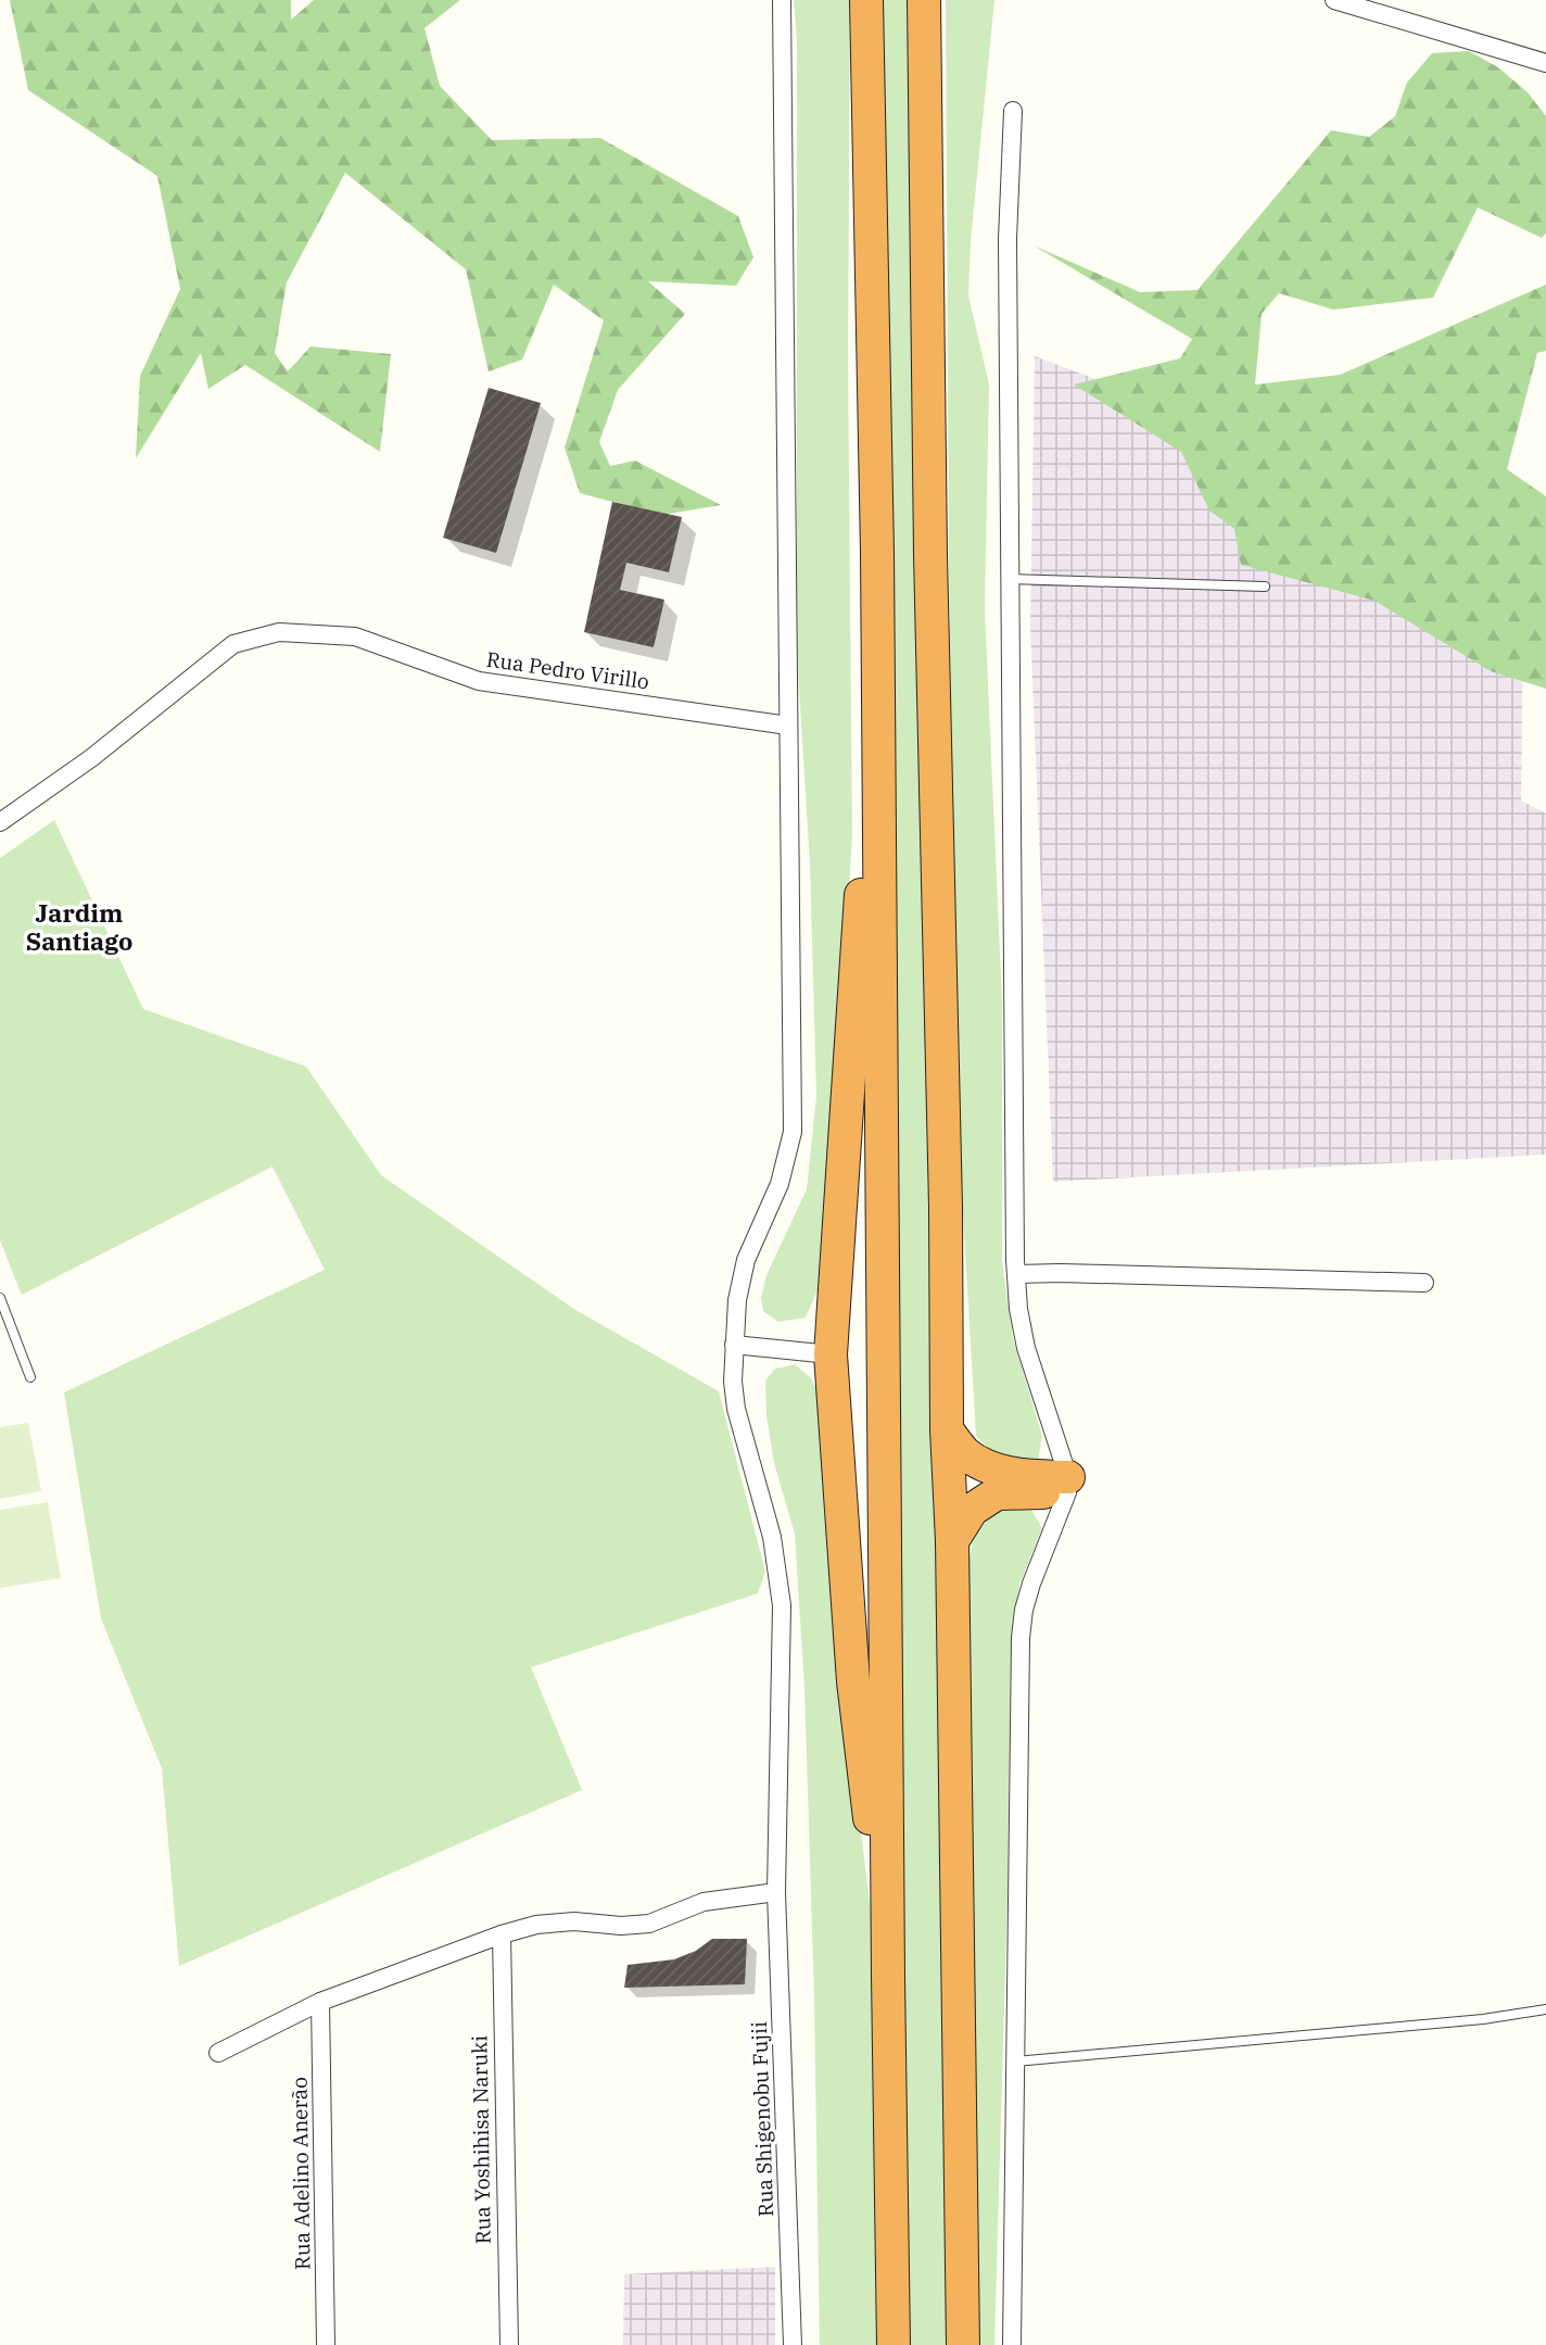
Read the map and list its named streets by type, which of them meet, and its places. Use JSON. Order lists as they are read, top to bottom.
{
  "streets": {
    "street": [
      "Rua Pedro Virillo",
      "Rua Shigenobu Fujii",
      "Rua Yoshihisa Naruki",
      "Rua Adelino Anerão"
    ]
  },
  "crossings": [
    ["Rua Pedro Virillo", "Rua Shigenobu Fujii"]
  ],
  "districts": ["Jardim Santiago"]
}
